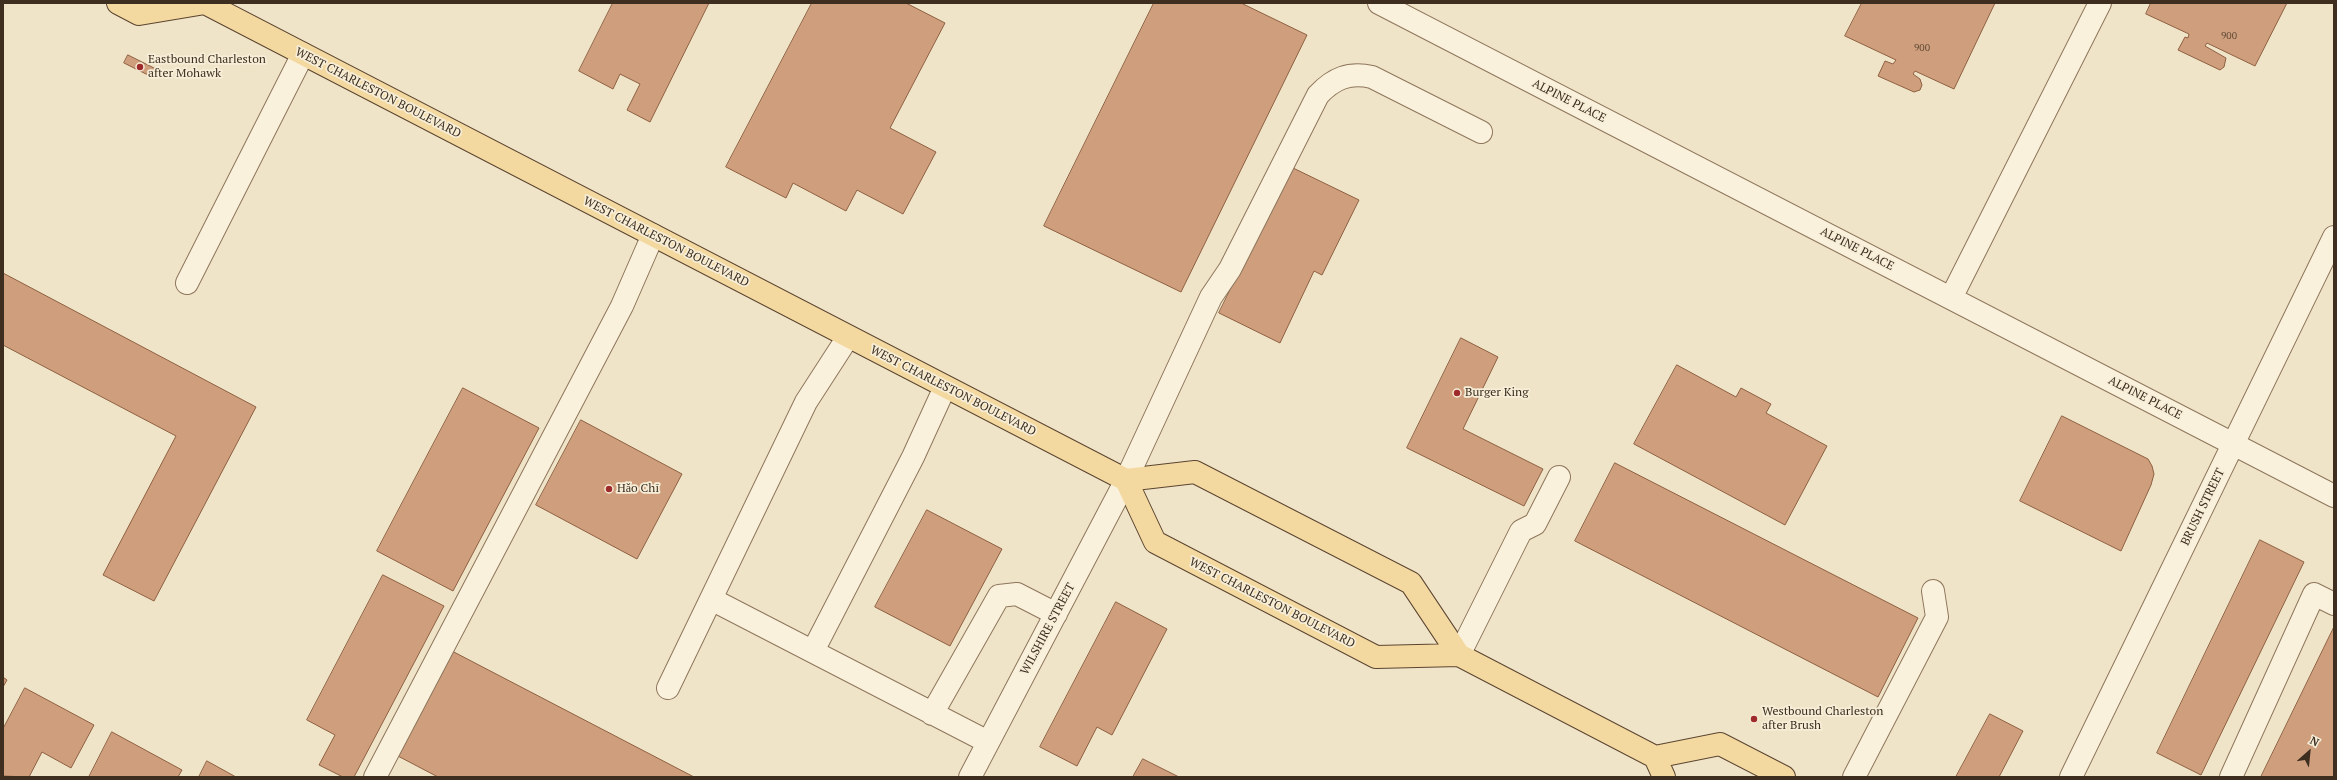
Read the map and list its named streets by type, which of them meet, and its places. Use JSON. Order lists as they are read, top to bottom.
{
  "streets": {
    "main road": ["WEST CHARLESTON BOULEVARD"],
    "street": ["ALPINE PLACE", "BRUSH STREET", "WILSHIRE STREET"]
  },
  "crossings": [
    ["WEST CHARLESTON BOULEVARD", "WILSHIRE STREET"],
    ["ALPINE PLACE", "BRUSH STREET"]
  ],
  "places": [
    "Eastbound Charleston after Mohawk",
    "Burger King",
    "Hǎo Chī",
    "Westbound Charleston after Brush"
  ],
  "house_numbers": ["900", "900"],
  "north": "top right"
}
